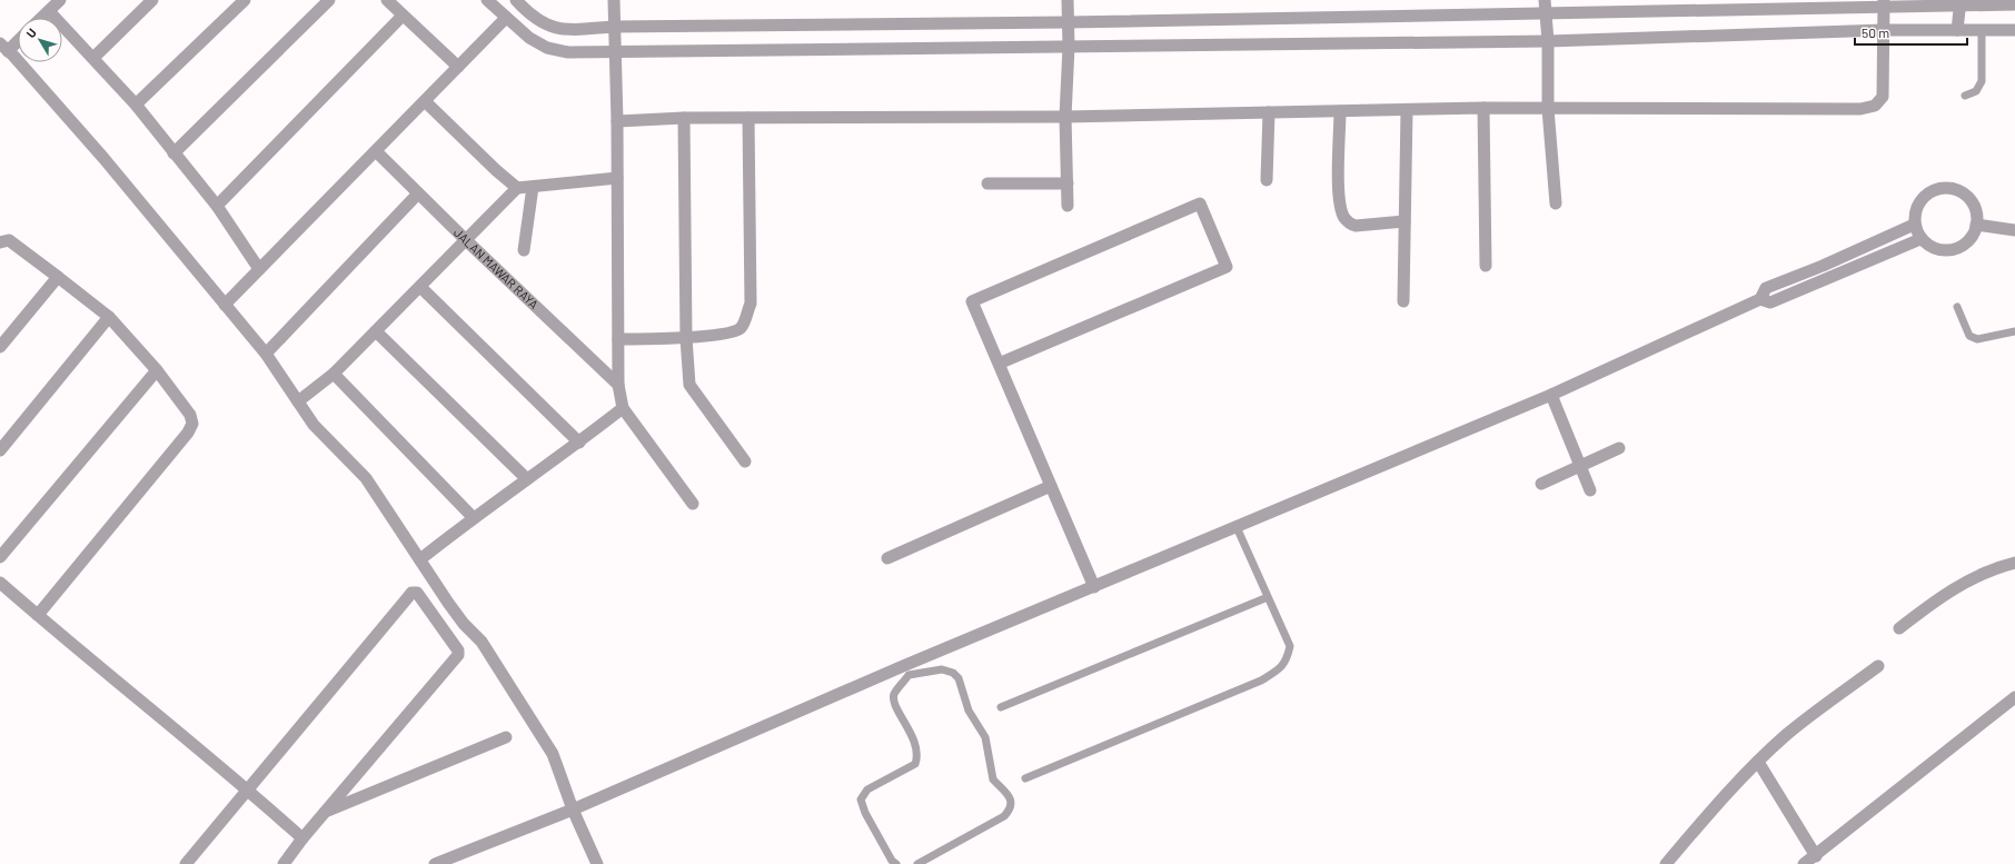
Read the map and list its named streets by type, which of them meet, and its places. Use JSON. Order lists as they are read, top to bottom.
{
  "streets": {
    "street": ["JALAN MAWAR RAYA"]
  },
  "scale_bar": "50 m",
  "north": "top left"
}
